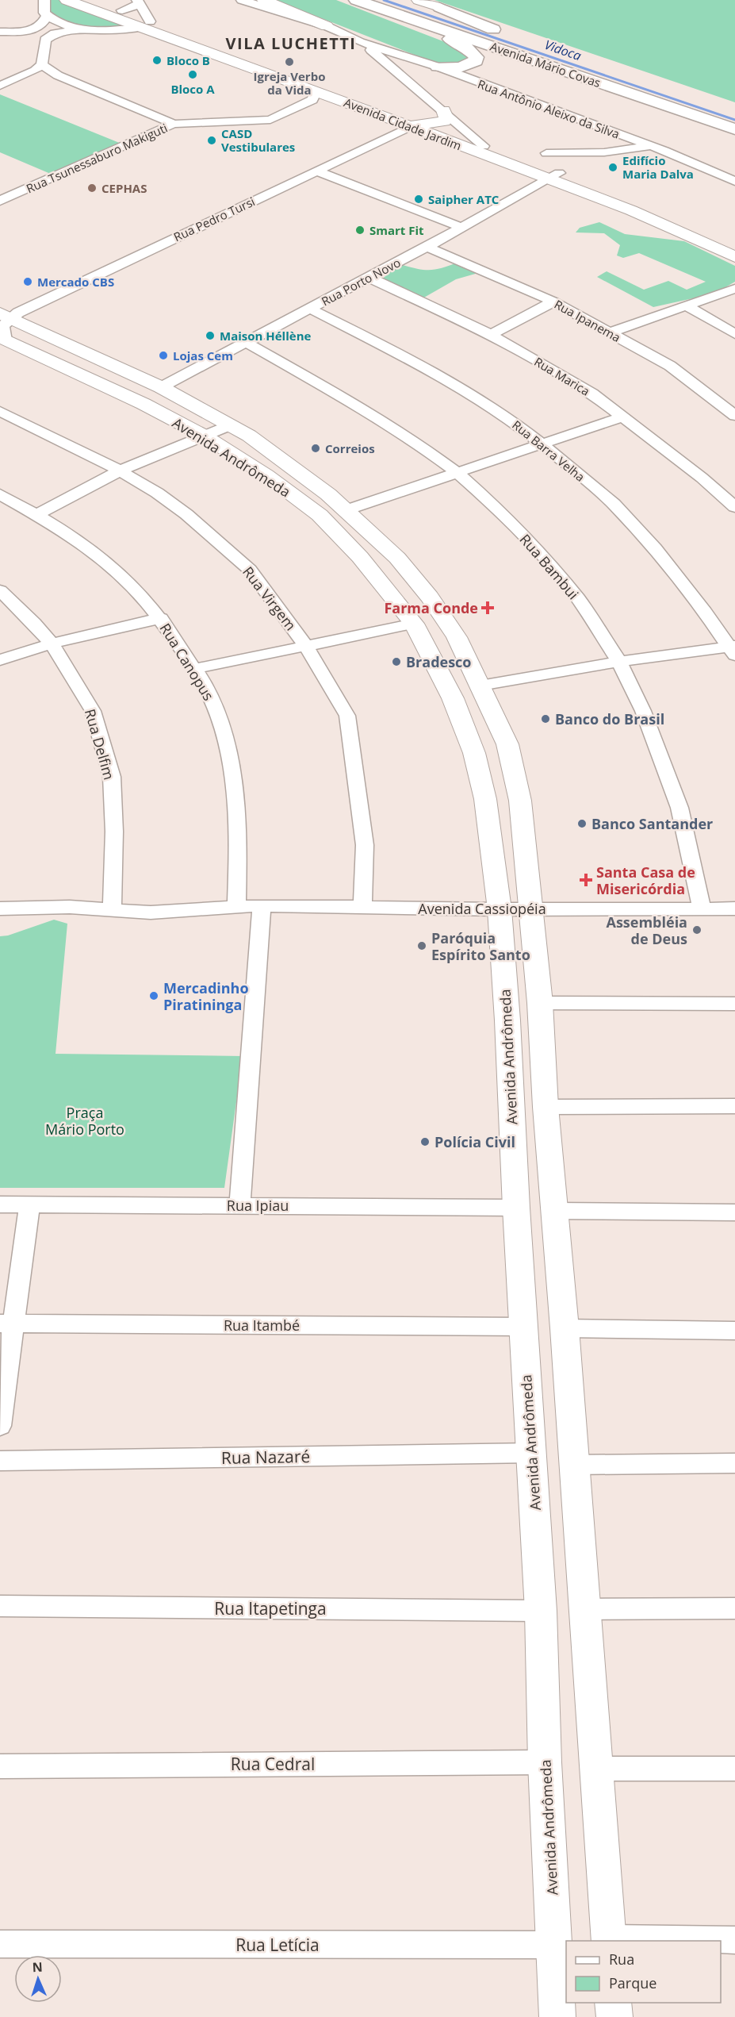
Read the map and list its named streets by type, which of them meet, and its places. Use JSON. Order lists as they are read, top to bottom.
{
  "streets": {
    "highway": ["Avenida Mário Covas"],
    "main road": ["Avenida Cidade Jardim", "Avenida Andrômeda"],
    "street": [
      "Rua Antônio Aleixo da Silva",
      "Rua Tsunessaburo Makiguti",
      "Rua Pedro Tursi",
      "Rua Porto Novo",
      "Rua Ipanema",
      "Rua Marica",
      "Rua Barra Velha",
      "Rua Bambui",
      "Rua Virgem",
      "Rua Canopus",
      "Rua Delfim",
      "Avenida Cassiopéia",
      "Rua Ipiau",
      "Rua Itambé",
      "Rua Nazaré",
      "Rua Itapetinga",
      "Rua Cedral",
      "Rua Letícia"
    ]
  },
  "crossings": [
    ["Avenida Cidade Jardim", "Rua Tsunessaburo Makiguti"],
    ["Avenida Cidade Jardim", "Rua Pedro Tursi"],
    ["Avenida Cidade Jardim", "Rua Porto Novo"],
    ["Rua Pedro Tursi", "Avenida Andrômeda"],
    ["Rua Porto Novo", "Rua Ipanema"],
    ["Rua Porto Novo", "Rua Marica"],
    ["Rua Porto Novo", "Rua Barra Velha"],
    ["Rua Porto Novo", "Avenida Andrômeda"],
    ["Rua Porto Novo", "Rua Bambui"],
    ["Avenida Andrômeda", "Avenida Cassiopéia"],
    ["Avenida Andrômeda", "Rua Ipiau"],
    ["Avenida Andrômeda", "Rua Itambé"],
    ["Avenida Andrômeda", "Rua Nazaré"],
    ["Avenida Andrômeda", "Rua Itapetinga"],
    ["Avenida Andrômeda", "Rua Cedral"],
    ["Avenida Andrômeda", "Rua Letícia"],
    ["Rua Virgem", "Avenida Cassiopéia"],
    ["Rua Canopus", "Avenida Cassiopéia"],
    ["Rua Delfim", "Avenida Cassiopéia"]
  ],
  "districts": ["VILA LUCHETTI"],
  "water": ["Vidoca"],
  "parks": ["Praça Mário Porto"],
  "places": {
    "other": [
      "Bloco B",
      "Igreja Verbo da Vida",
      "Bloco A",
      "CASD Vestibulares",
      "Edifício Maria Dalva",
      "CEPHAS",
      "Saipher ATC",
      "Smart Fit",
      "Mercado CBS",
      "Maison Héllène",
      "Lojas Cem",
      "Correios",
      "Bradesco",
      "Banco do Brasil",
      "Banco Santander",
      "Assembléia de Deus",
      "Paróquia Espírito Santo",
      "Mercadinho Piratininga",
      "Polícia Civil"
    ],
    "health": ["Farma Conde", "Santa Casa de Misericórdia"]
  },
  "legend": ["Rua", "Parque"],
  "north": "top"
}
